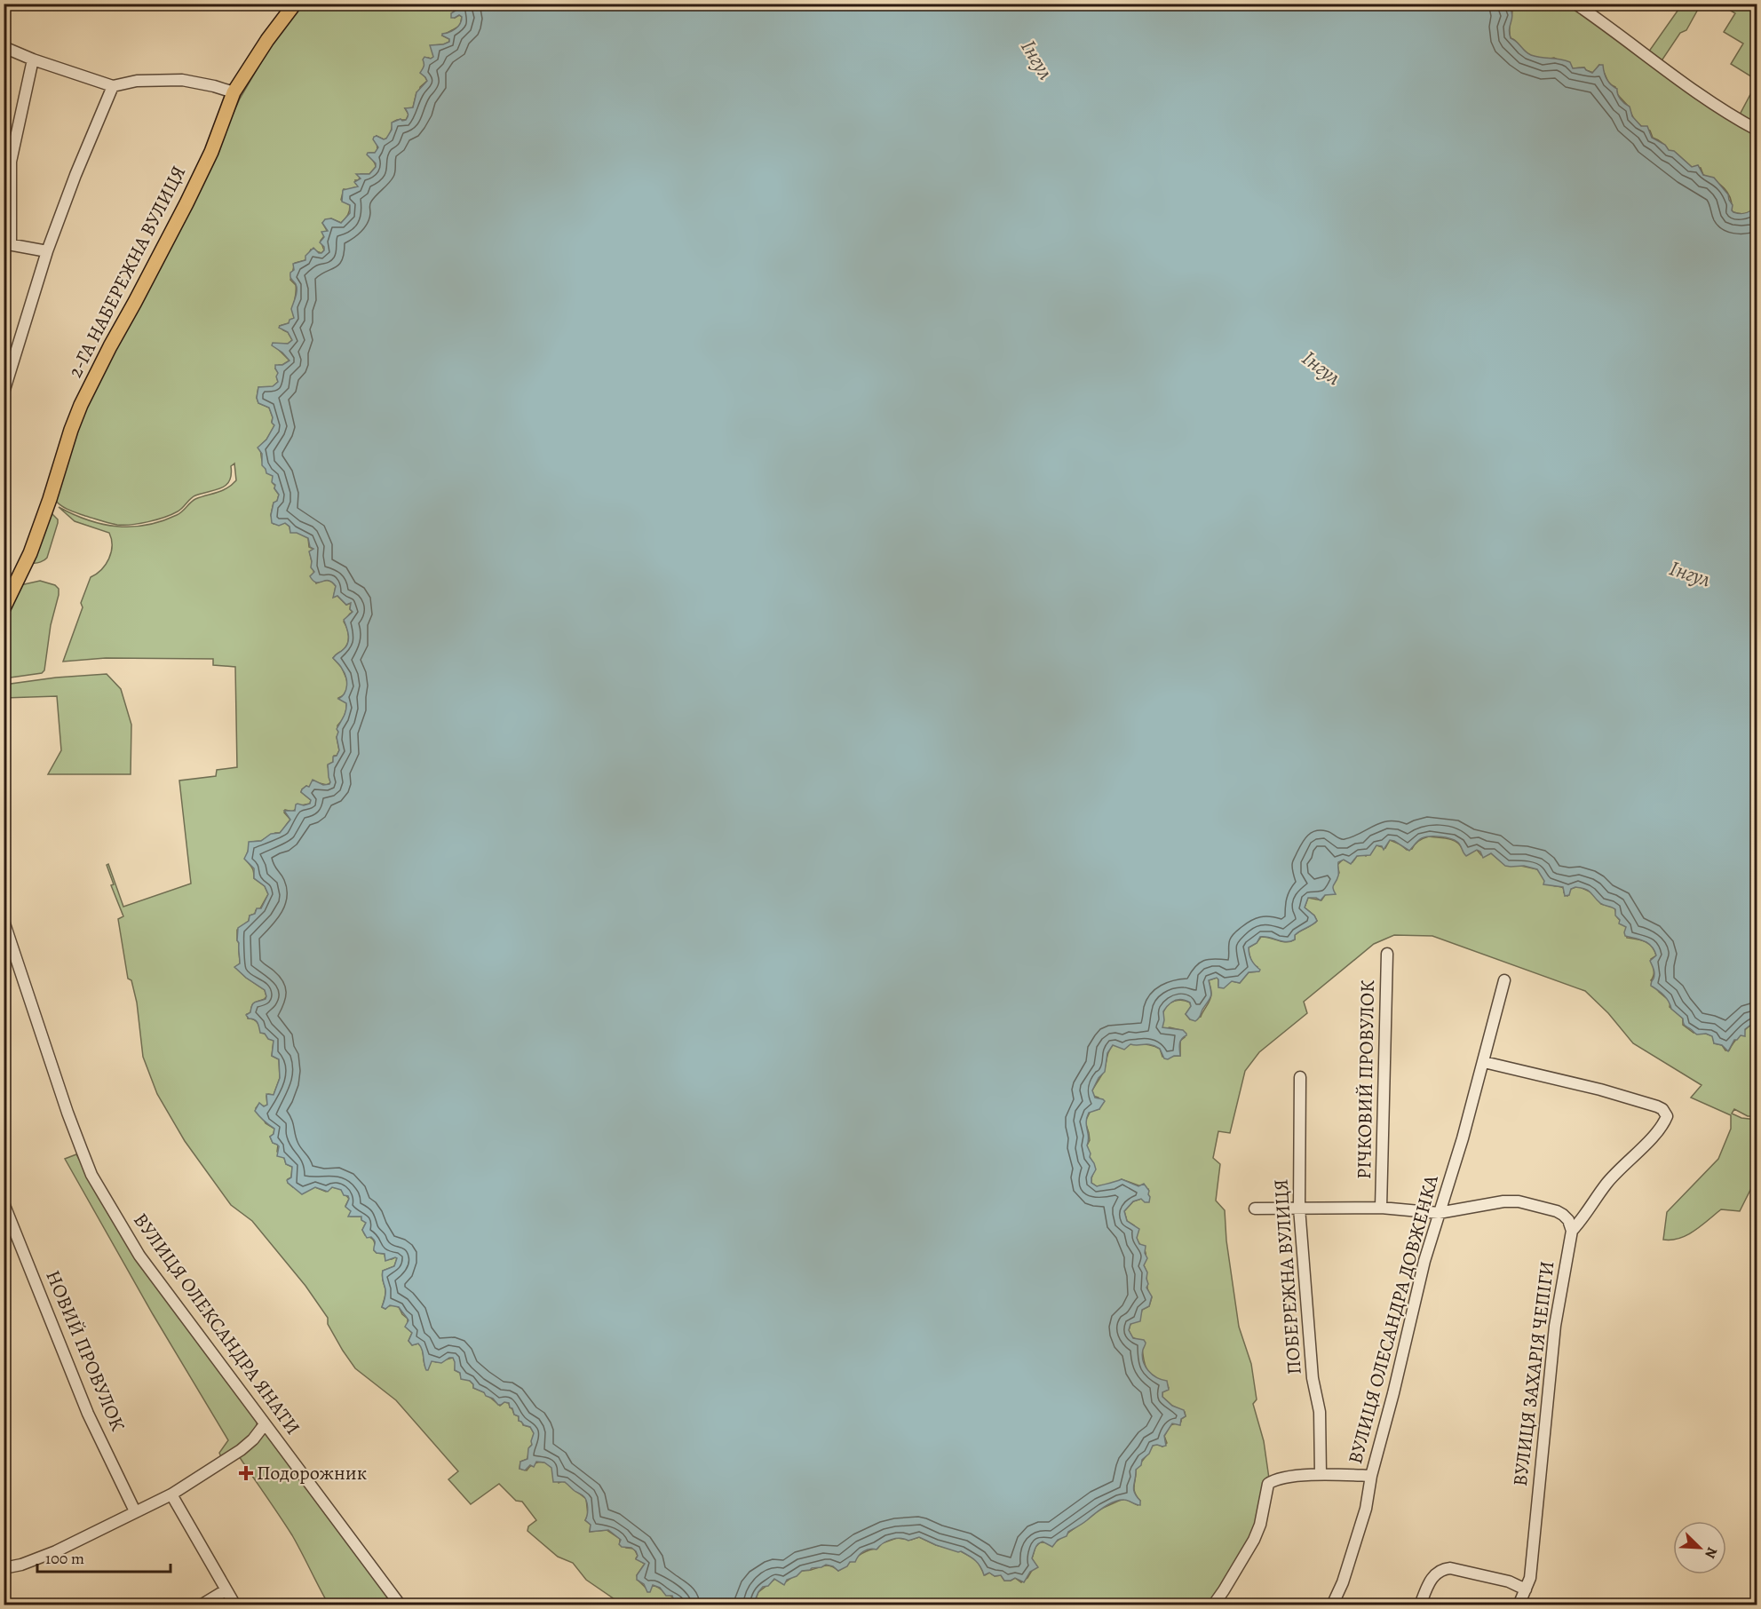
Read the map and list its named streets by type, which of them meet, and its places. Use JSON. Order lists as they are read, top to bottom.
{
  "streets": {
    "main road": ["2-ГА НАБЕРЕЖНА ВУЛИЦЯ"],
    "street": [
      "РІЧКОВИЙ ПРОВУЛОК",
      "ПОБЕРЕЖНА ВУЛИЦЯ",
      "ВУЛИЦЯ ОЛЕСАНДРА ДОВЖЕНКА",
      "ВУЛИЦЯ ОЛЕКСАНДРА ЯНАТИ",
      "НОВИЙ ПРОВУЛОК",
      "ВУЛИЦЯ ЗАХАРІЯ ЧЕПІГИ"
    ]
  },
  "crossings": [
    ["ВУЛИЦЯ ОЛЕСАНДРА ДОВЖЕНКА", "ВУЛИЦЯ ЗАХАРІЯ ЧЕПІГИ"]
  ],
  "water": ["Інгул"],
  "places": {
    "health": ["Подорожник"]
  },
  "scale_bar": "100 m",
  "north": "bottom right"
}
